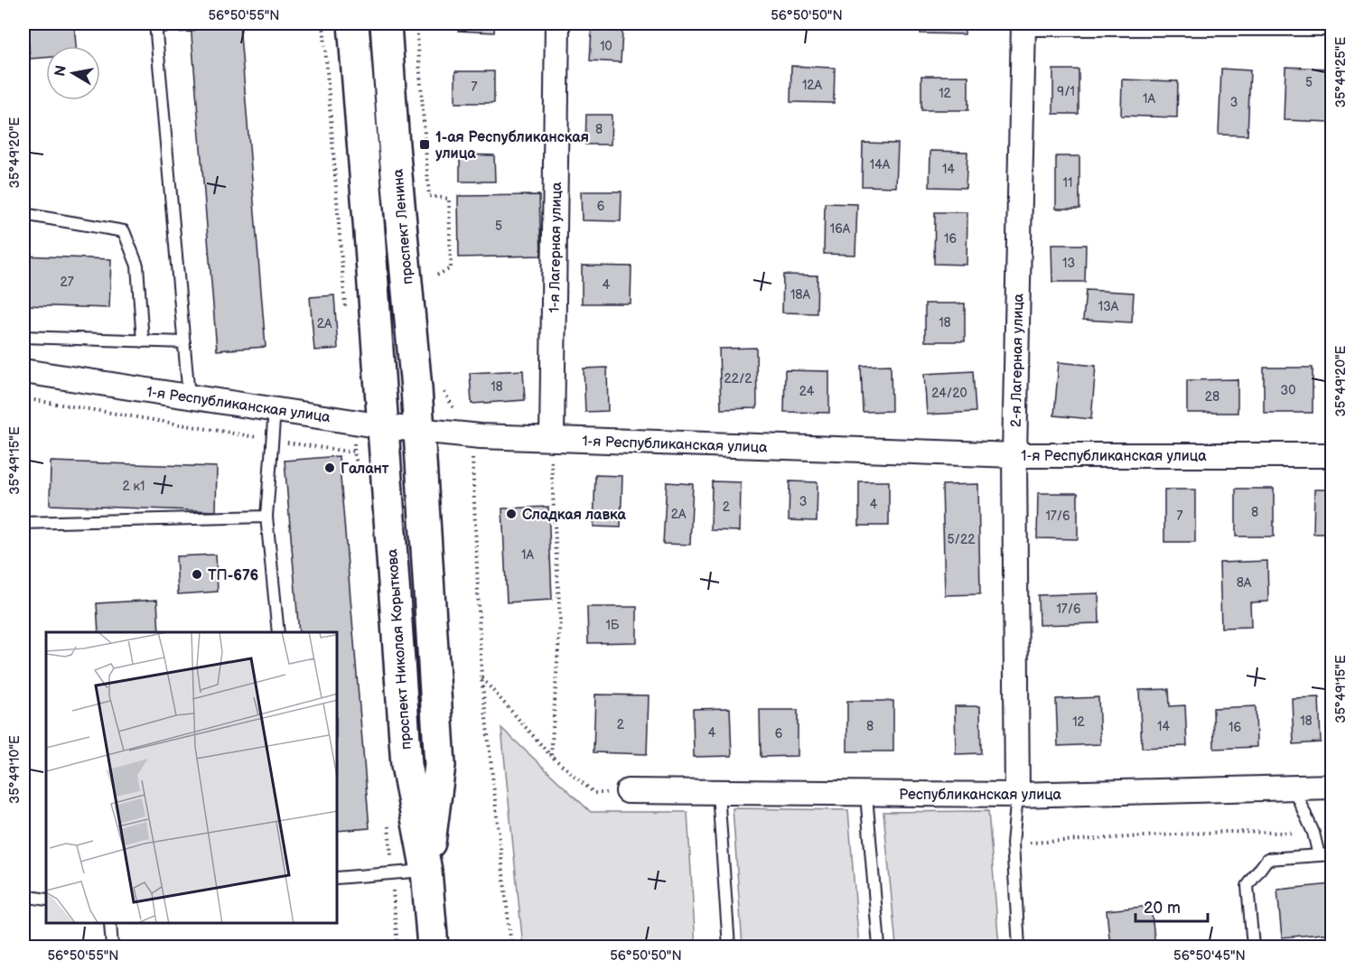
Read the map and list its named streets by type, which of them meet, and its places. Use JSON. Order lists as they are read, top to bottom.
{
  "streets": {
    "main road": ["проспект Ленина", "проспект Николая Корыткова"],
    "street": [
      "1-я Лагерная улица",
      "2-я Лагерная улица",
      "1-я Республиканская улица",
      "Республиканская улица"
    ]
  },
  "crossings": [
    ["проспект Ленина", "1-я Республиканская улица"],
    ["проспект Ленина", "проспект Николая Корыткова"],
    ["1-я Лагерная улица", "1-я Республиканская улица"],
    ["2-я Лагерная улица", "1-я Республиканская улица"],
    ["2-я Лагерная улица", "Республиканская улица"],
    ["1-я Республиканская улица", "проспект Николая Корыткова"]
  ],
  "places": {
    "transit": ["1-ая Республиканская улица"],
    "other": ["Галант", "Сладкая лавка", "ТП-676"]
  },
  "house_numbers": [
    "10",
    "5",
    "12А",
    "7",
    "9/1",
    "12",
    "1А",
    "3",
    "8",
    "14А",
    "14",
    "11",
    "6",
    "5",
    "16А",
    "16",
    "13",
    "27",
    "4",
    "18А",
    "13А",
    "18",
    "2А",
    "22/2",
    "18",
    "30",
    "24",
    "24/20",
    "28",
    "2 к1",
    "3",
    "4",
    "2",
    "8",
    "2А",
    "17/6",
    "7",
    "5/22",
    "1А",
    "8А",
    "17/6",
    "1Б",
    "18",
    "12",
    "2",
    "8",
    "14",
    "16",
    "4",
    "6"
  ],
  "scale_bar": "20 m",
  "north": "left",
  "coordinates": [
    "56°50'55\"N",
    "56°50'50\"N",
    "35°49'25\"E",
    "35°49'20\"E",
    "35°49'15\"E",
    "35°49'10\"E",
    "56°50'45\"N"
  ]
}
